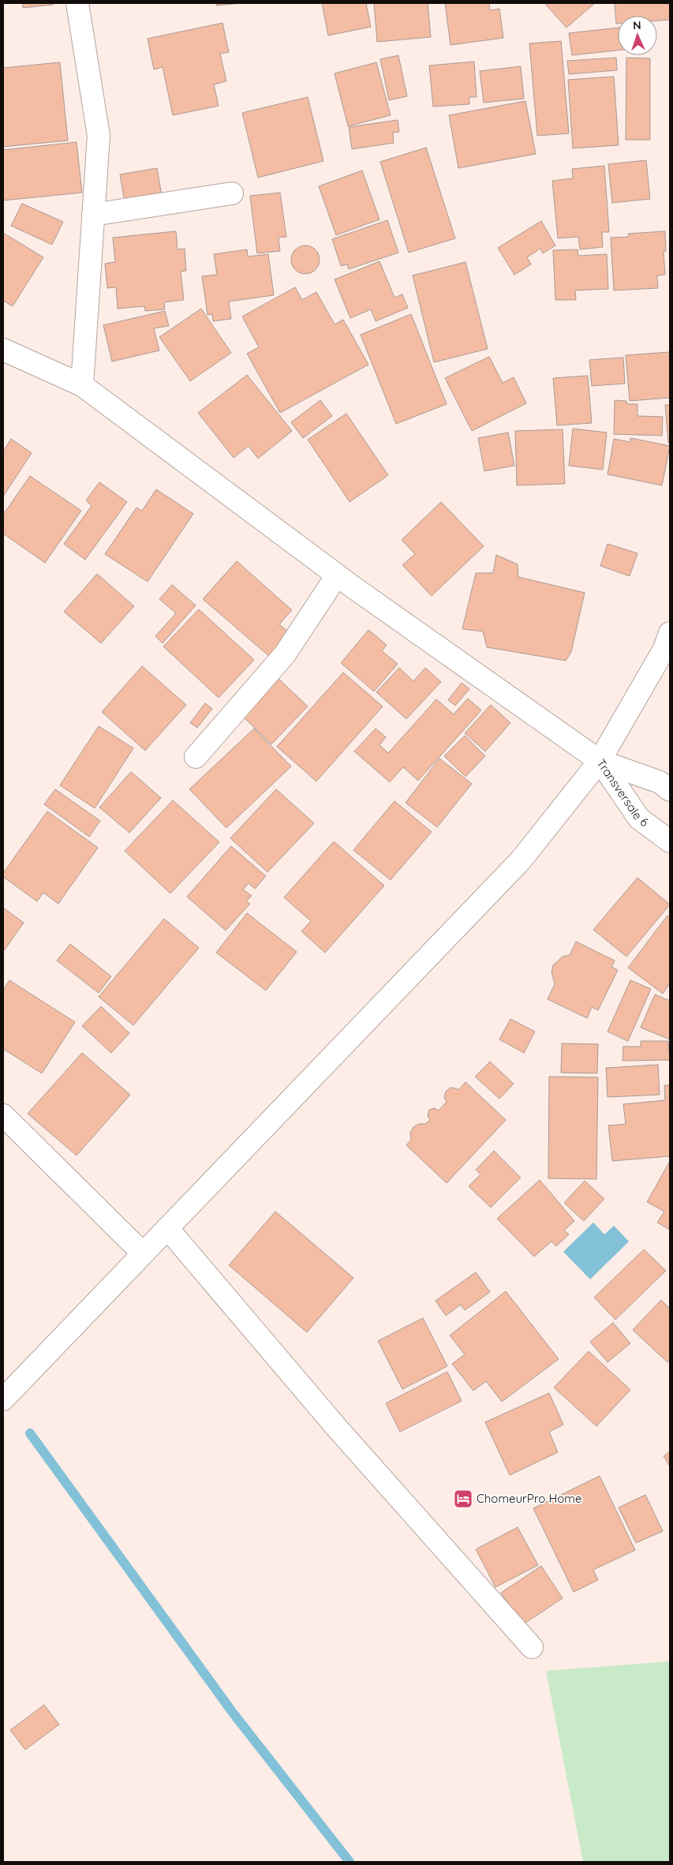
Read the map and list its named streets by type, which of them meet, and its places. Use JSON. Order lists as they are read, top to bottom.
{
  "streets": {
    "street": ["Transversale 6"]
  },
  "places": {
    "hotel": ["ChomeurPro Home"]
  },
  "north": "top"
}
